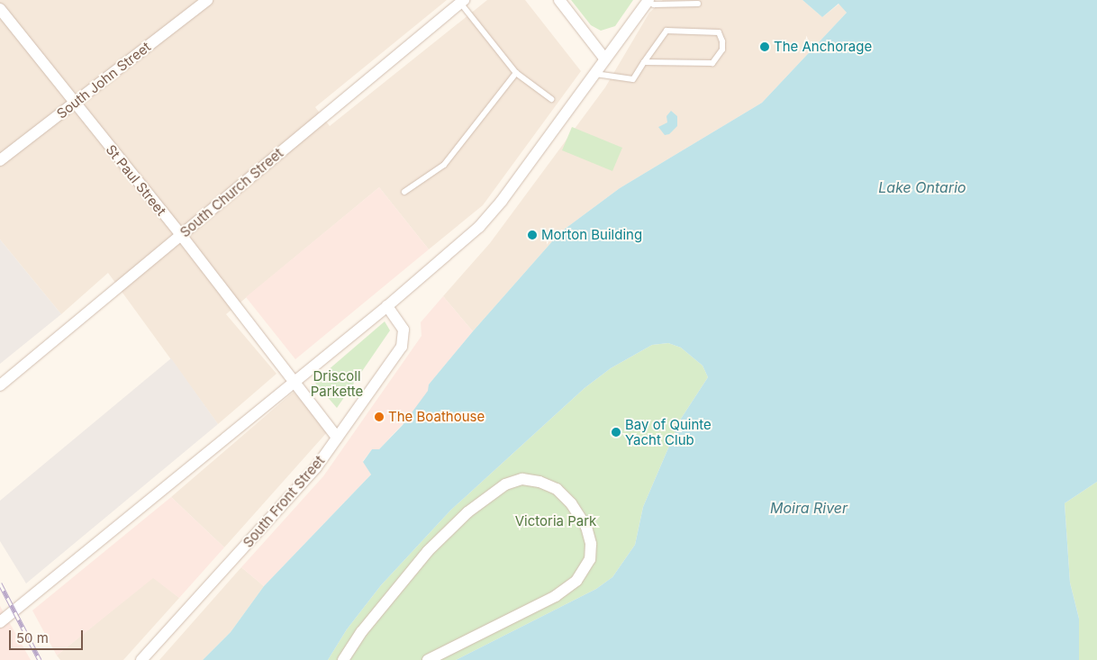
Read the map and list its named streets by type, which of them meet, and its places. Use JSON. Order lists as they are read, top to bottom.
{
  "streets": {
    "street": [
      "South John Street",
      "St Paul Street",
      "South Church Street",
      "South Front Street"
    ]
  },
  "crossings": [
    ["South John Street", "St Paul Street"],
    ["St Paul Street", "South Church Street"],
    ["St Paul Street", "South Front Street"]
  ],
  "water": ["Lake Ontario", "Moira River"],
  "parks": ["Driscoll Parkette", "Victoria Park"],
  "places": [
    "The Anchorage",
    "Morton Building",
    "The Boathouse",
    "Bay of Quinte Yacht Club"
  ],
  "scale_bar": "50 m"
}
